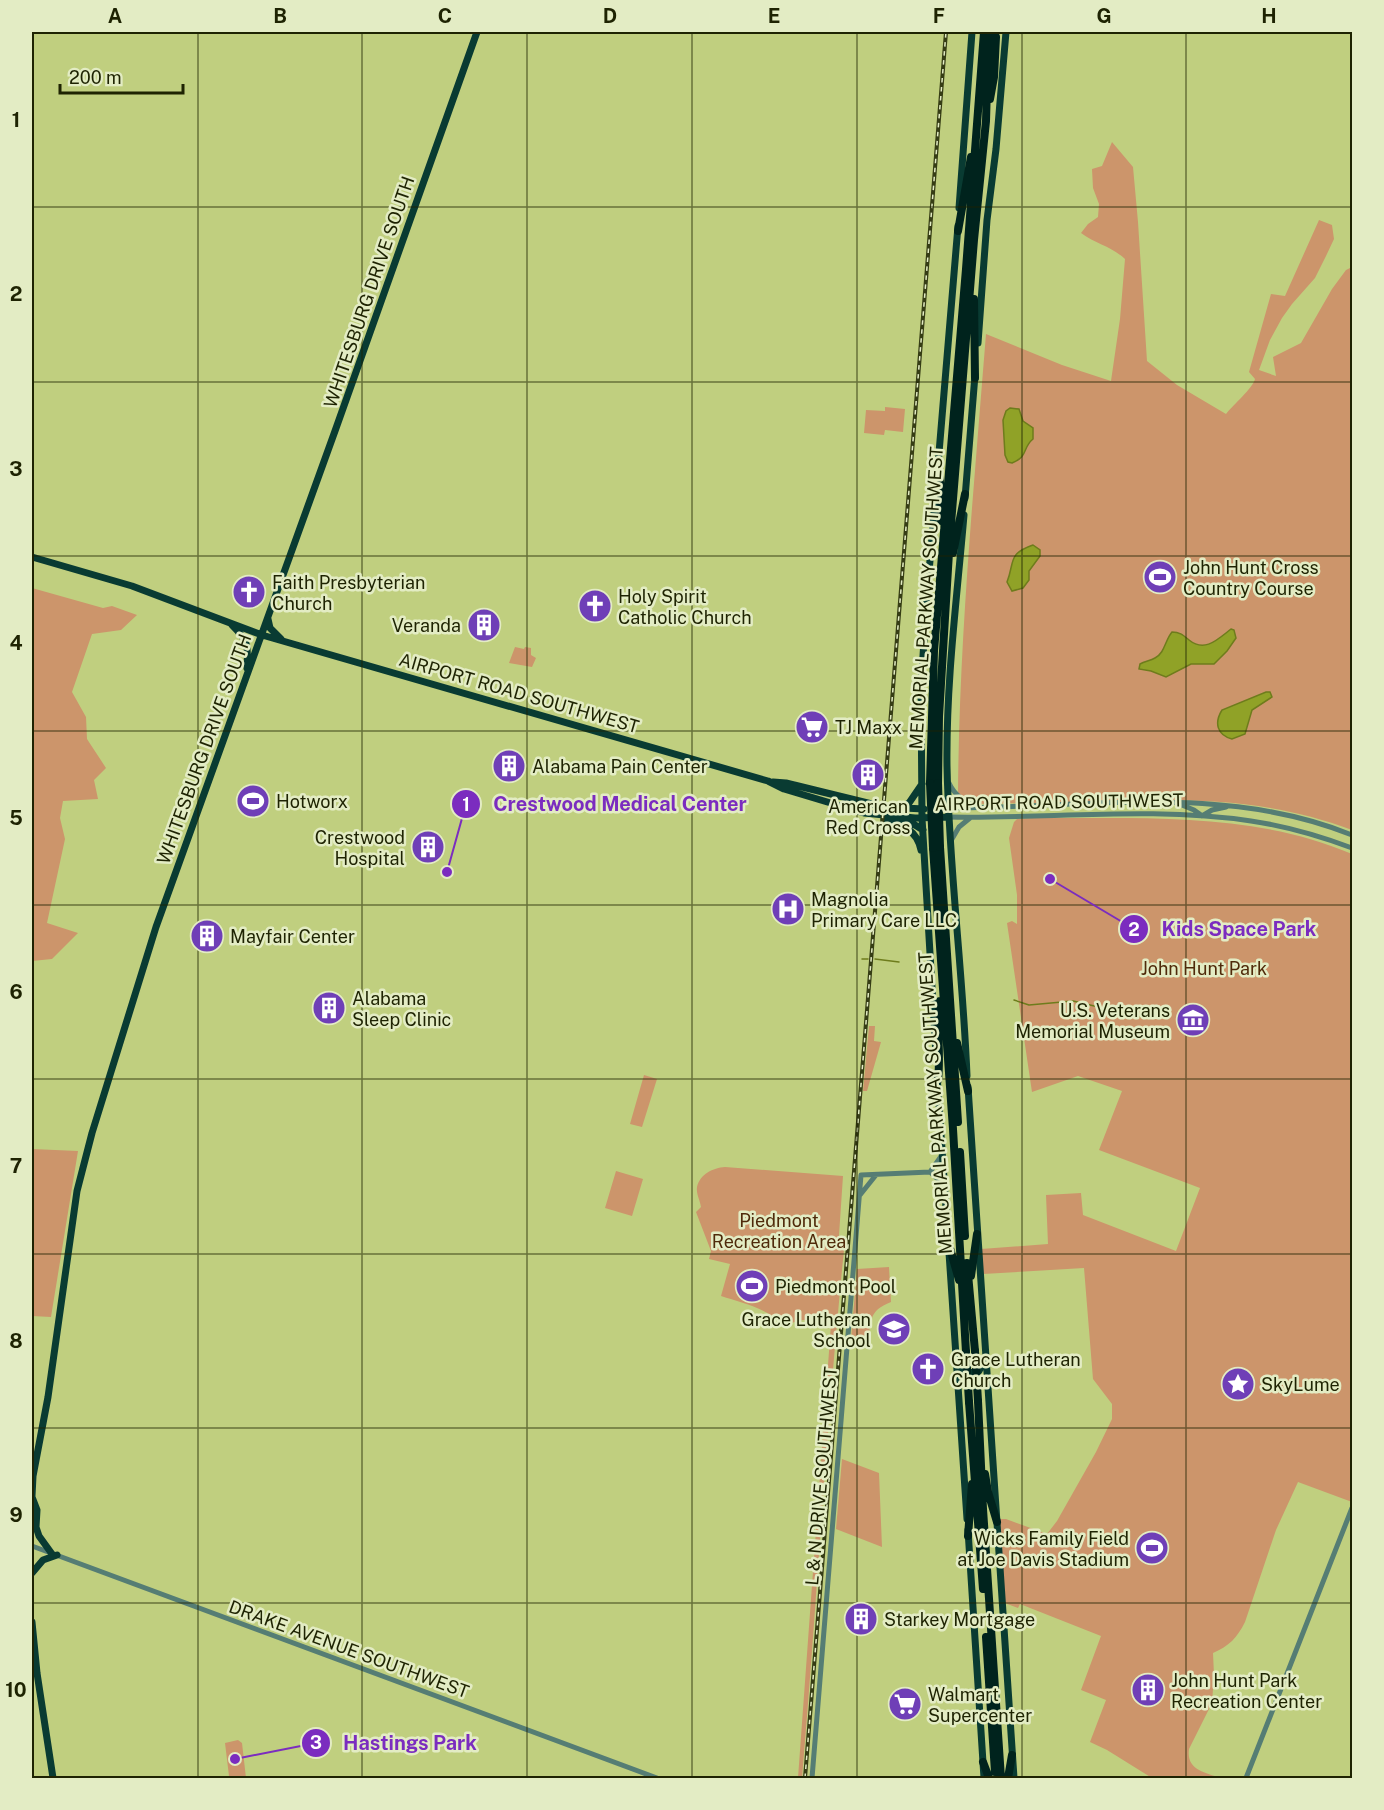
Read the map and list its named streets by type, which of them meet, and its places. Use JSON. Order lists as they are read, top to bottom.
{
  "streets": {
    "highway": ["MEMORIAL PARKWAY SOUTHWEST"],
    "main road": ["WHITESBURG DRIVE SOUTH", "AIRPORT ROAD SOUTHWEST"],
    "street": ["L & N DRIVE SOUTHWEST", "DRAKE AVENUE SOUTHWEST"]
  },
  "crossings": [
    ["WHITESBURG DRIVE SOUTH", "AIRPORT ROAD SOUTHWEST"],
    ["WHITESBURG DRIVE SOUTH", "DRAKE AVENUE SOUTHWEST"]
  ],
  "parks": ["John Hunt Park", "Piedmont Recreation Area"],
  "places": {
    "sports": [
      "John Hunt Cross Country Course",
      "Hotworx",
      "Piedmont Pool",
      "Wicks Family Field at Joe Davis Stadium"
    ],
    "church": ["Faith Presbyterian Church", "Holy Spirit Catholic Church", "Grace Lutheran Church"],
    "building": [
      "Veranda",
      "Alabama Pain Center",
      "American Red Cross",
      "Crestwood Hospital",
      "Mayfair Center",
      "Alabama Sleep Clinic",
      "Starkey Mortgage",
      "John Hunt Park Recreation Center"
    ],
    "supermarket": ["TJ Maxx", "Walmart Supercenter"],
    "other": ["Crestwood Medical Center", "Kids Space Park", "Hastings Park"],
    "hospital": ["Magnolia Primary Care LLC"],
    "museum": ["U.S. Veterans Memorial Museum"],
    "school or university": ["Grace Lutheran School"],
    "place": ["SkyLume"]
  },
  "scale_bar": "200 m",
  "grid": {
    "columns": [
      "A",
      "B",
      "C",
      "D",
      "E",
      "F",
      "G",
      "H"
    ],
    "rows": [
      "1",
      "2",
      "3",
      "4",
      "5",
      "6",
      "7",
      "8",
      "9",
      "10"
    ]
  }
}
